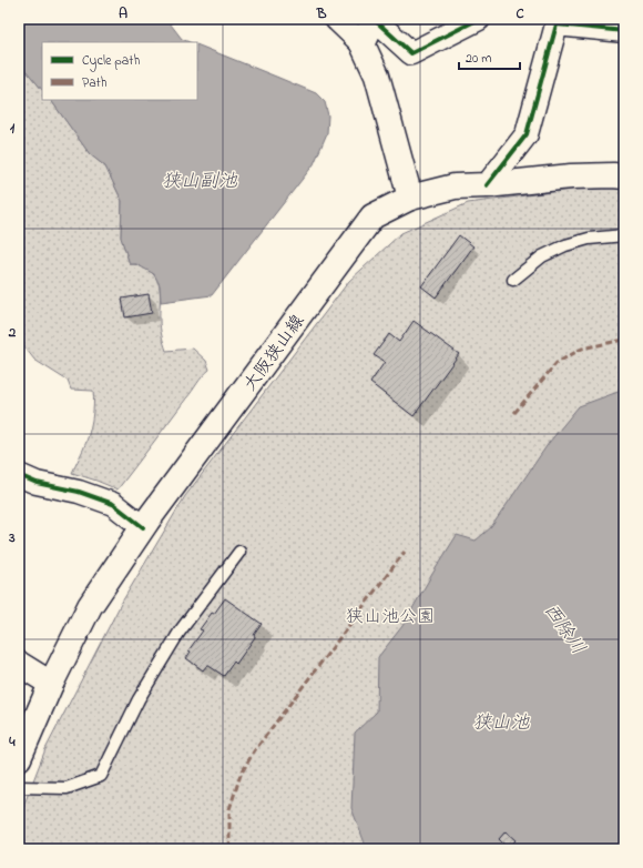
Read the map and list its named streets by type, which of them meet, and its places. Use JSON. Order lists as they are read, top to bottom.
{
  "streets": {
    "main road": ["大阪狭山線"]
  },
  "water": ["狭山副池", "西除川", "狭山池"],
  "parks": ["狭山池公園"],
  "legend": ["Cycle path", "Path"],
  "scale_bar": "20 m",
  "grid": {
    "columns": ["A", "B", "C"],
    "rows": [
      "1",
      "2",
      "3",
      "4"
    ]
  }
}
